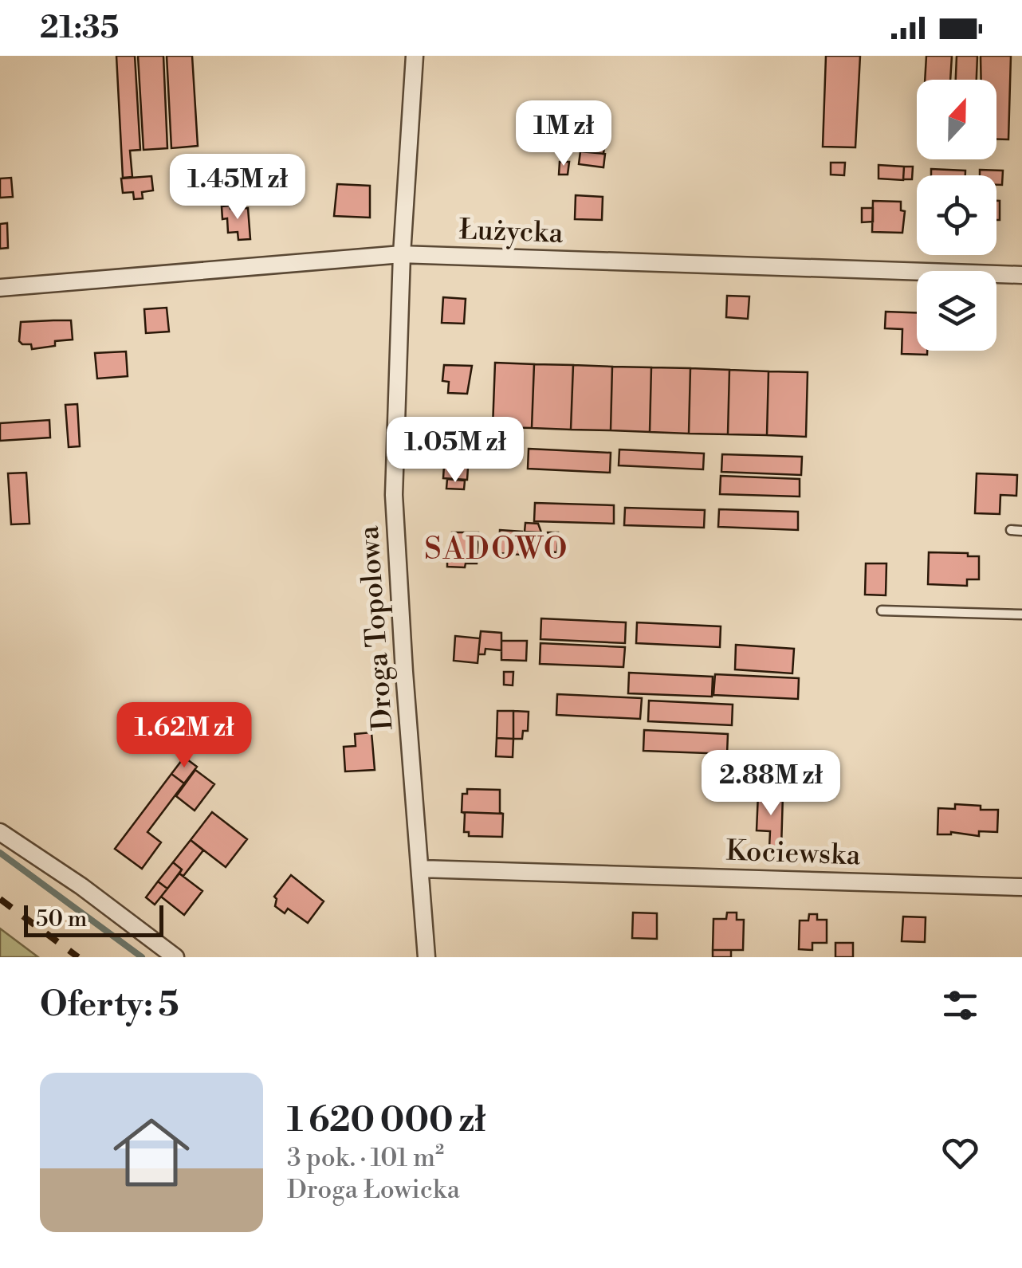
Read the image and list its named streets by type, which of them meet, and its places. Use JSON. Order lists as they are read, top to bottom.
{
  "streets": {
    "street": ["Łużycka", "Droga Topolowa", "Kociewska"]
  },
  "crossings": [
    ["Łużycka", "Droga Topolowa"],
    ["Droga Topolowa", "Kociewska"]
  ],
  "districts": ["SADOWO"],
  "scale_bar": "50 m",
  "north": "top",
  "page": {
    "status": "21:35",
    "price": [
      "1M zł",
      "1.45M zł",
      "1.05M zł",
      "1.62M zł",
      "2.88M zł"
    ],
    "scale": "50 m",
    "heading": "Oferty: 5",
    "list": [
      {
        "name": "1 620 000 zł",
        "note": "3 pok. · 101 m² · Droga Łowicka"
      }
    ]
  }
}
